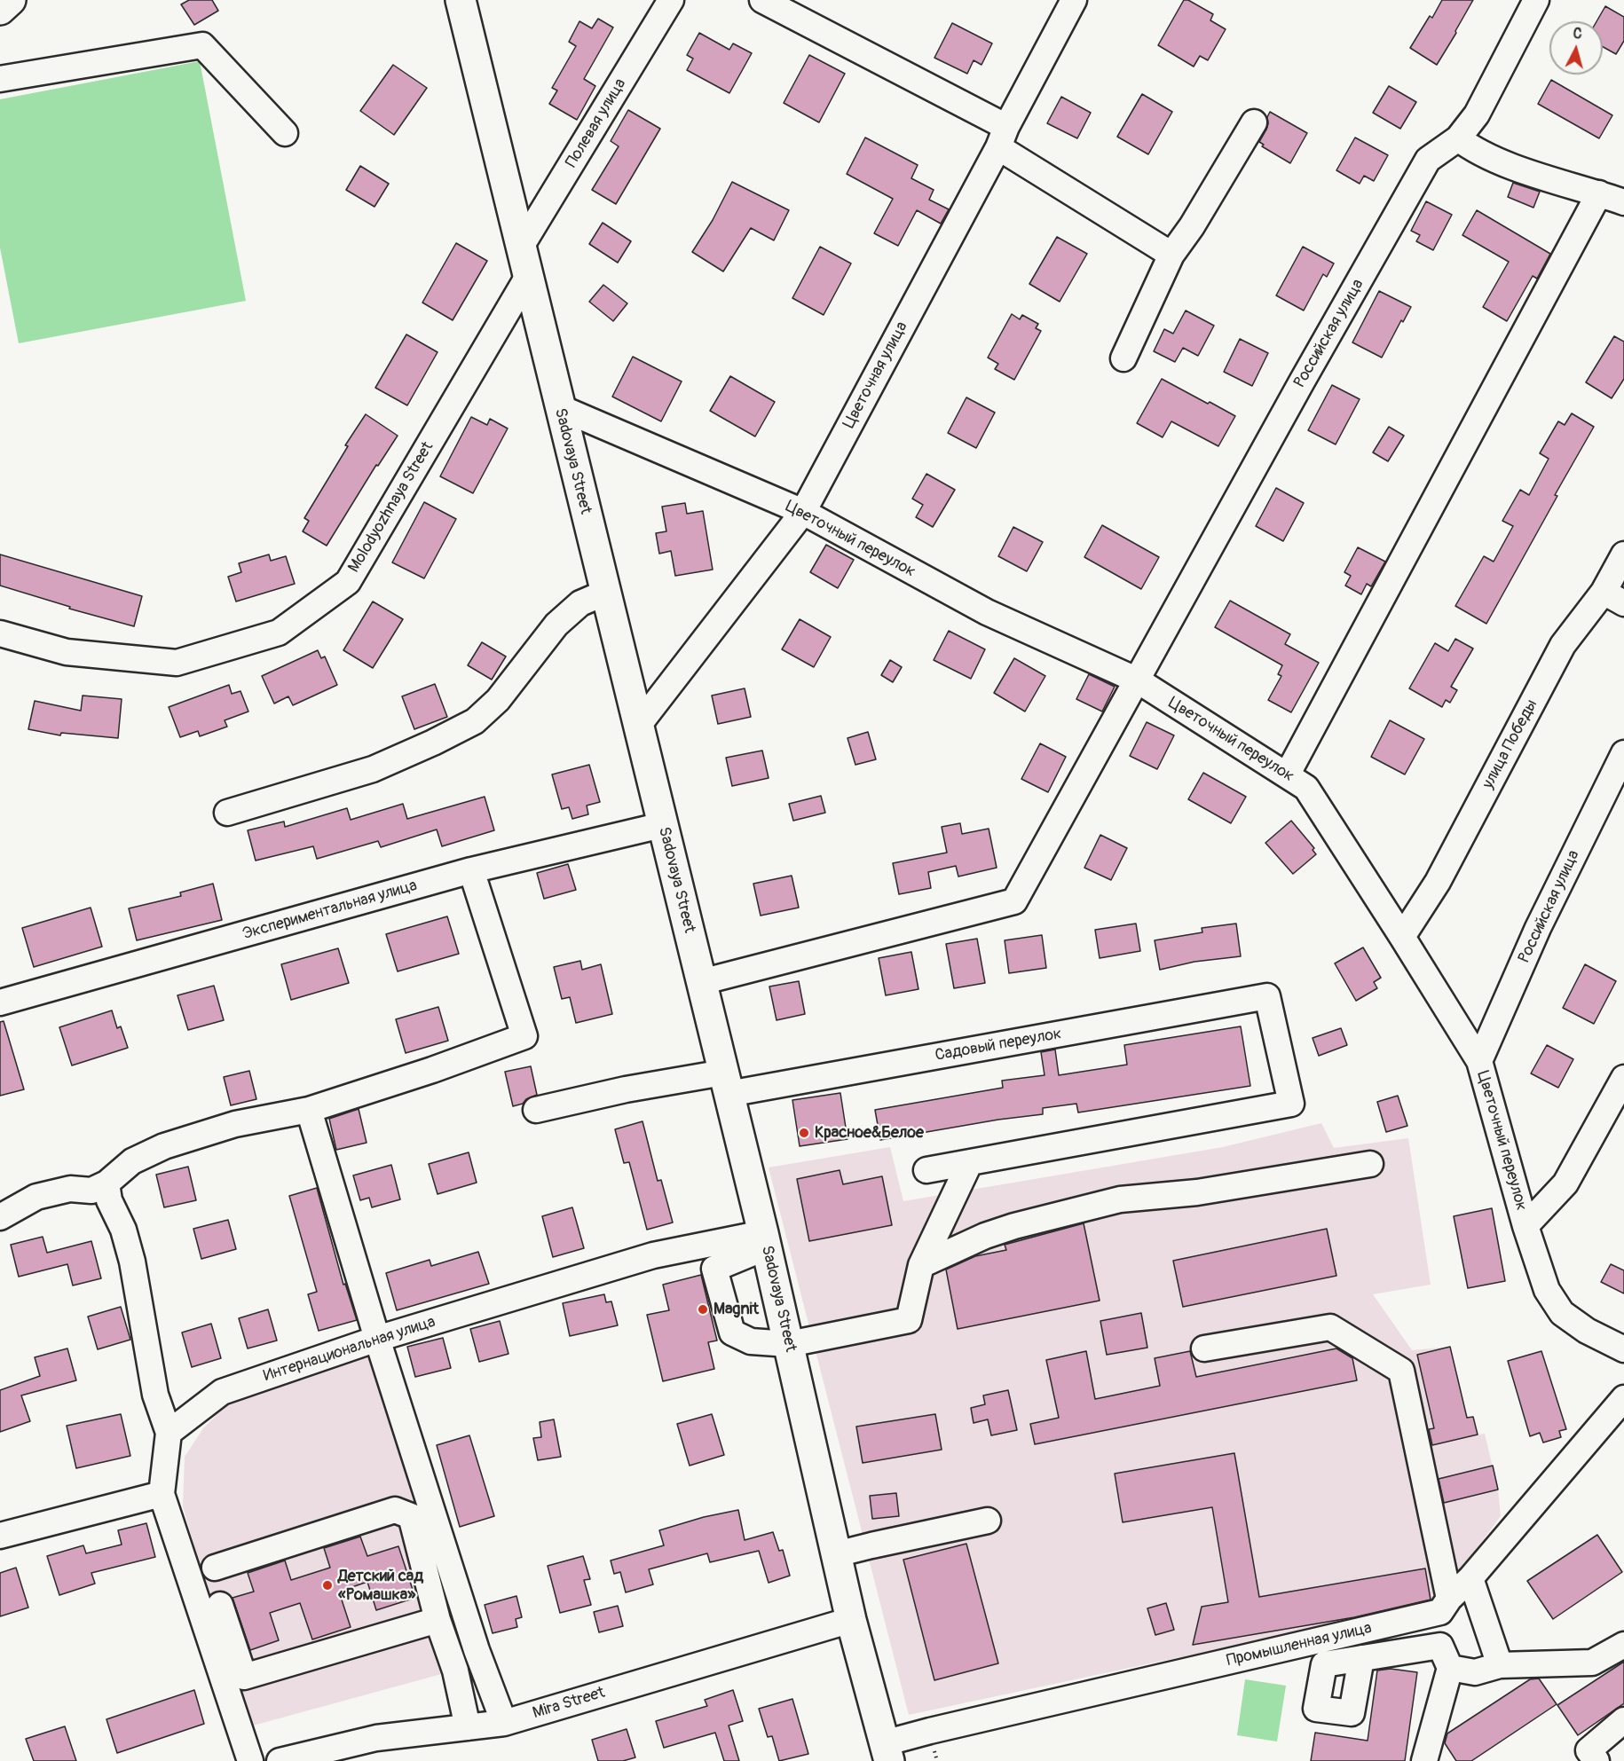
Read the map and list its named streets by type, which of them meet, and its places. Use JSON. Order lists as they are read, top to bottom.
{
  "streets": {
    "main road": ["Sadovaya Street"],
    "street": [
      "Полевая улица",
      "Российская улица",
      "Цветочная улица",
      "Molodyozhnaya Street",
      "Цветочный переулок",
      "улица Победы",
      "Экспериментальная улица",
      "Садовый переулок",
      "Интернациональная улица",
      "Промышленная улица",
      "Mira Street"
    ]
  },
  "crossings": [
    ["Полевая улица", "Sadovaya Street"],
    ["Российская улица", "Sadovaya Street"],
    ["Российская улица", "Цветочный переулок"],
    ["Цветочная улица", "Sadovaya Street"],
    ["Цветочная улица", "Цветочный переулок"],
    ["Sadovaya Street", "Molodyozhnaya Street"],
    ["Sadovaya Street", "Цветочный переулок"],
    ["Sadovaya Street", "Экспериментальная улица"],
    ["Sadovaya Street", "Садовый переулок"],
    ["Sadovaya Street", "Интернациональная улица"],
    ["Sadovaya Street", "Промышленная улица"],
    ["Sadovaya Street", "Mira Street"],
    ["Цветочный переулок", "улица Победы"]
  ],
  "places": ["Красное&Белое", "Magnit", "Детский сад «Ромашка»"],
  "north": "top"
}
